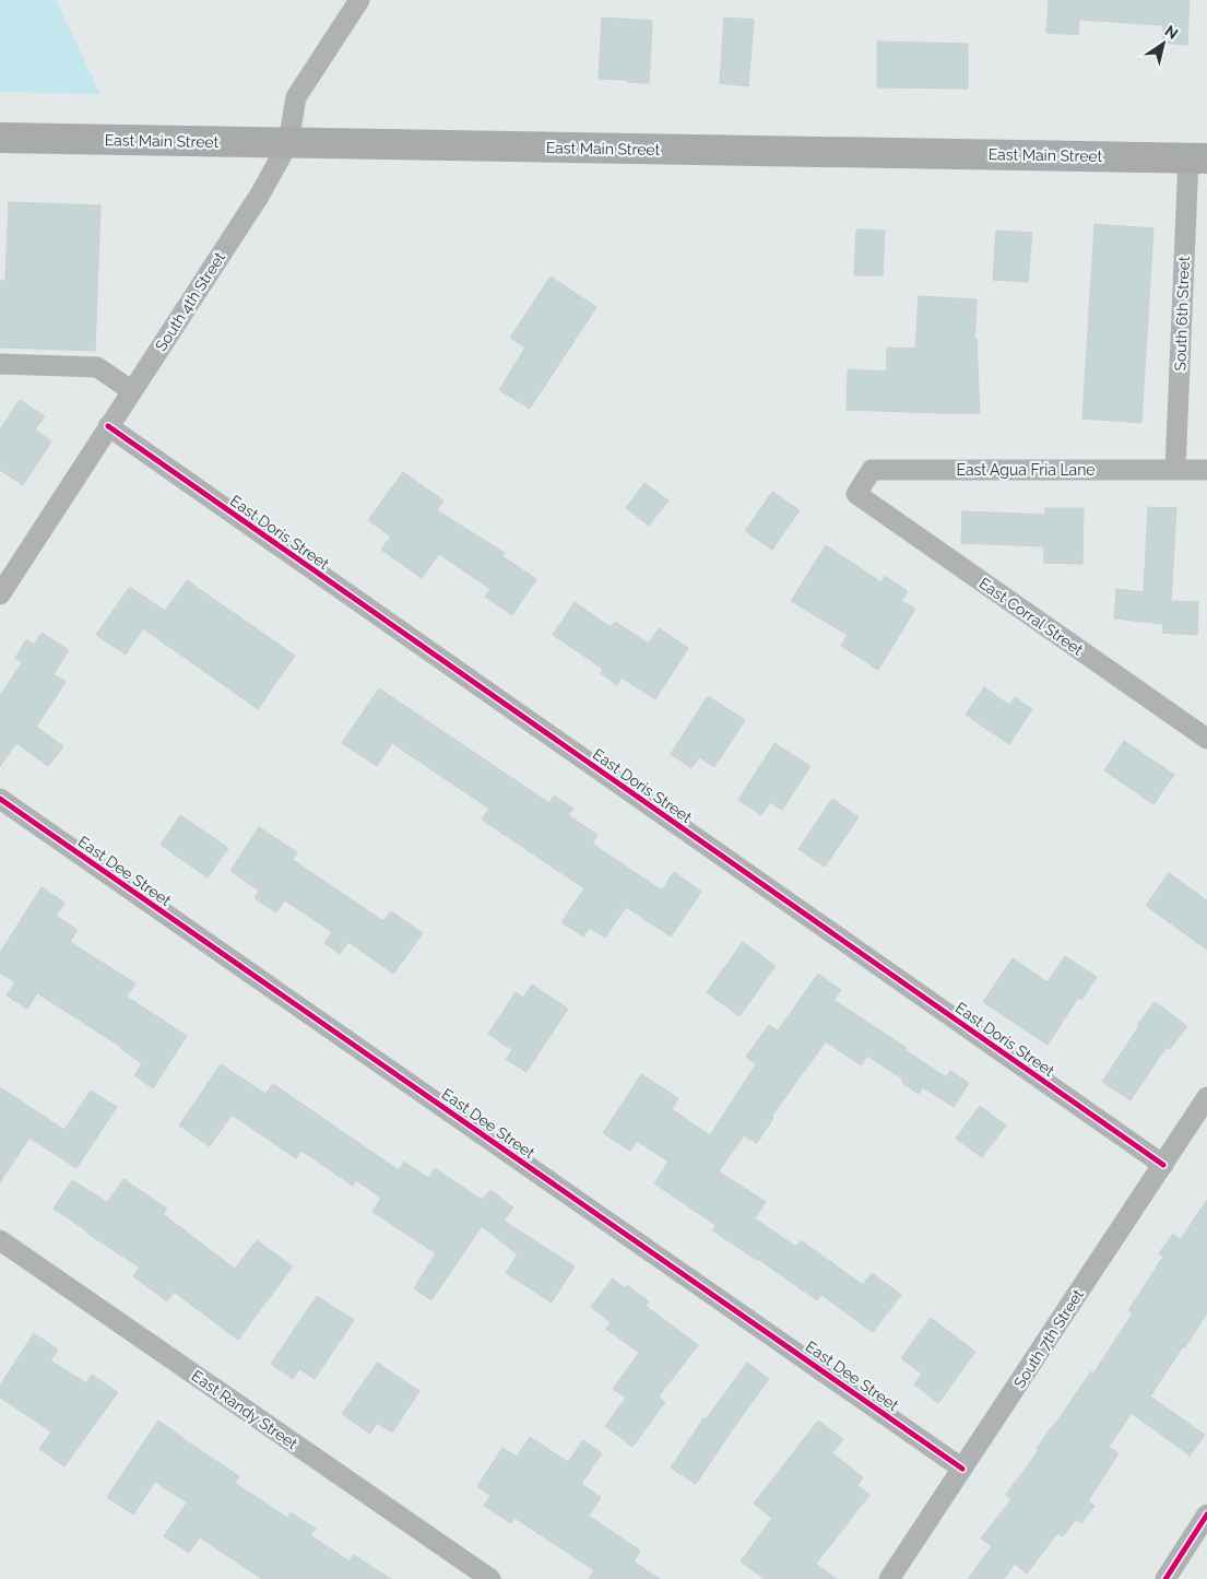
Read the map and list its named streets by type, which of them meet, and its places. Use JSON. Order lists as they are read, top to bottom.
{
  "streets": {
    "main road": ["East Main Street"],
    "street": [
      "South 4th Street",
      "South 6th Street",
      "East Agua Fria Lane",
      "East Doris Street",
      "East Corral Street",
      "East Dee Street",
      "South 7th Street",
      "East Randy Street"
    ]
  },
  "crossings": [
    ["East Main Street", "South 4th Street"],
    ["East Main Street", "South 6th Street"],
    ["South 4th Street", "East Doris Street"],
    ["South 6th Street", "East Agua Fria Lane"],
    ["East Agua Fria Lane", "East Corral Street"],
    ["East Doris Street", "South 7th Street"],
    ["East Dee Street", "South 7th Street"]
  ],
  "north": "top right"
}
